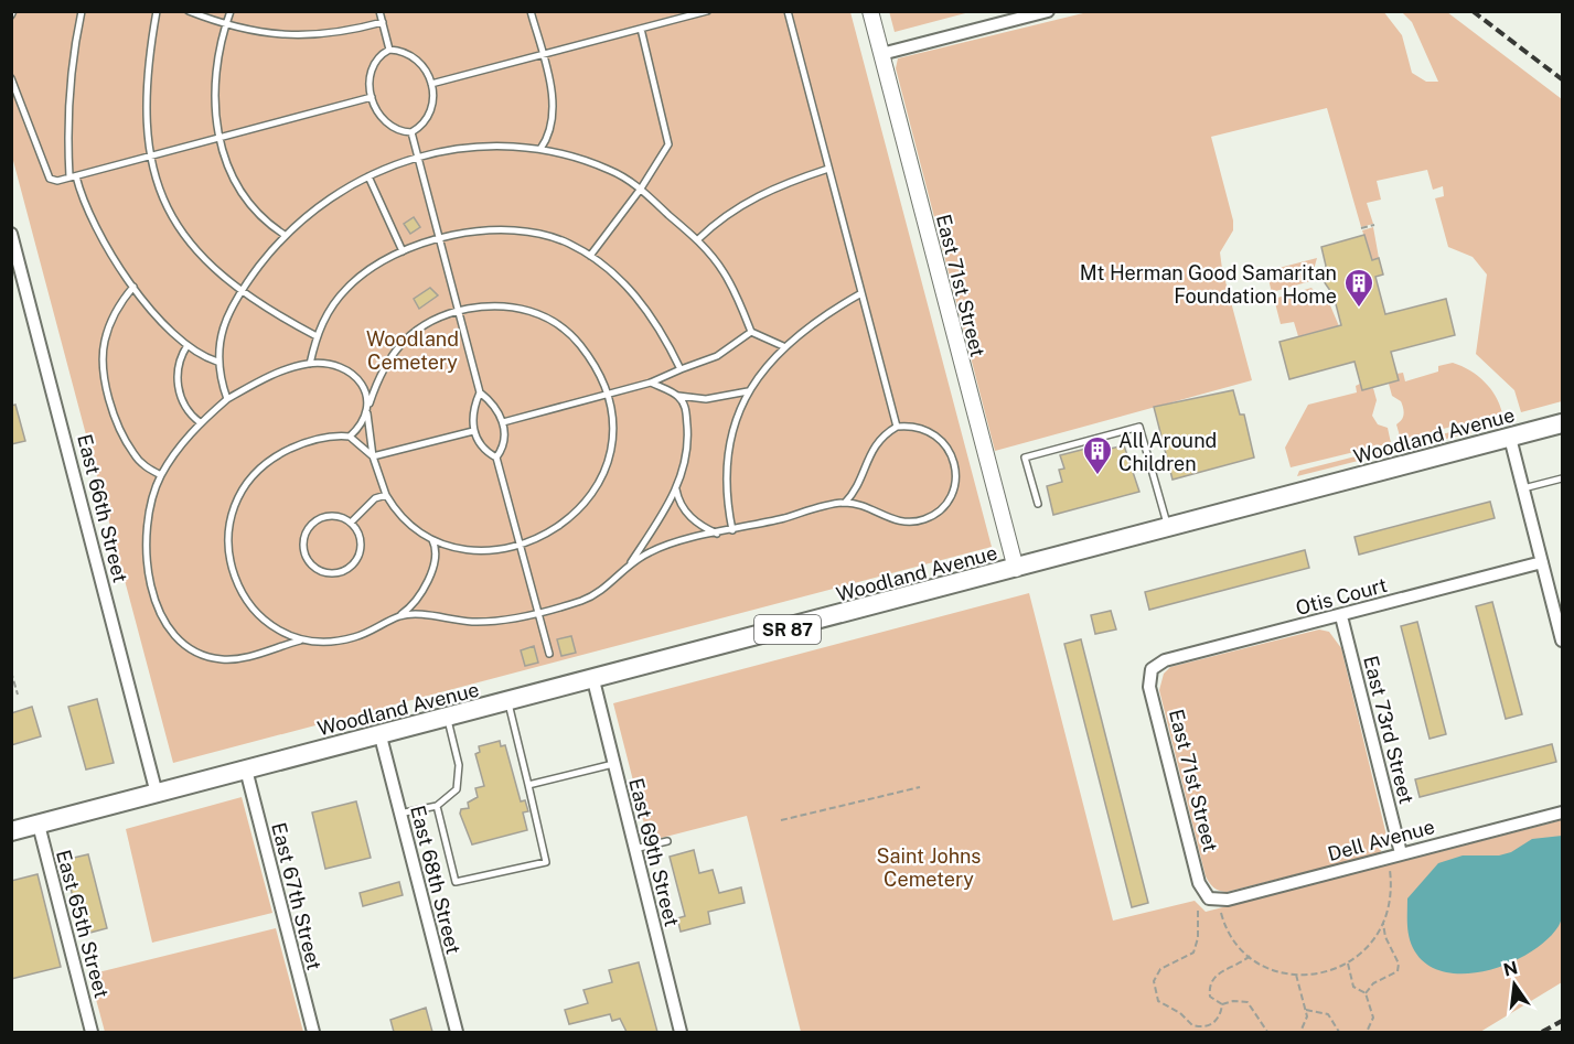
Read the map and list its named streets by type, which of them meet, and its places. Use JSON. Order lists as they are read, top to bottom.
{
  "streets": {
    "main road": ["Woodland Avenue", "SR 87"],
    "street": [
      "East 71st Street",
      "East 66th Street",
      "Otis Court",
      "East 73rd Street",
      "Dell Avenue",
      "East 69th Street",
      "East 68th Street",
      "East 67th Street",
      "East 65th Street"
    ]
  },
  "crossings": [
    ["East 71st Street", "Woodland Avenue"],
    ["East 71st Street", "Otis Court"],
    ["East 71st Street", "Dell Avenue"],
    ["Woodland Avenue", "East 66th Street"],
    ["Woodland Avenue", "East 69th Street"],
    ["Woodland Avenue", "East 68th Street"],
    ["Woodland Avenue", "East 67th Street"],
    ["Woodland Avenue", "East 65th Street"],
    ["Otis Court", "East 73rd Street"],
    ["East 73rd Street", "Dell Avenue"]
  ],
  "parks": ["Woodland Cemetery", "Saint Johns Cemetery"],
  "places": {
    "building": ["Mt Herman Good Samaritan Foundation Home", "All Around Children"]
  },
  "north": "top"
}
